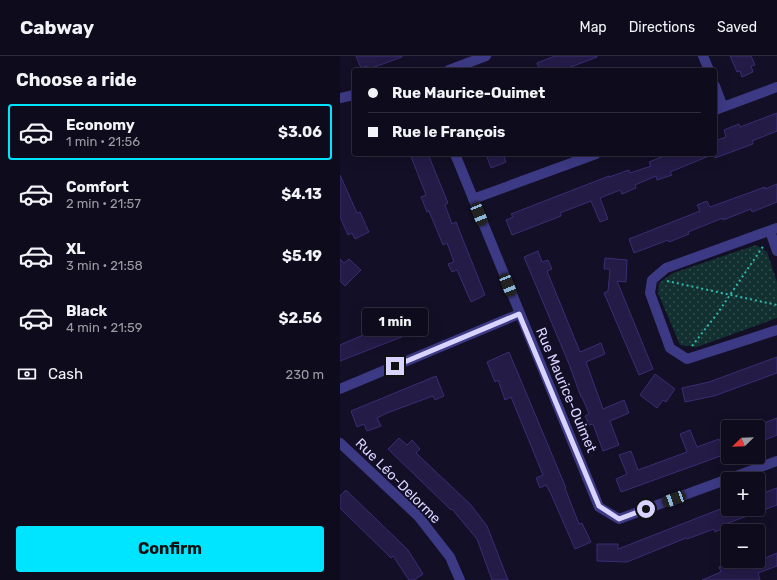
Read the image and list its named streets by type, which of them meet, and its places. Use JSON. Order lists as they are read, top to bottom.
{
  "streets": {
    "street": ["Rue Maurice-Ouimet", "Rue Léo-Delorme"]
  },
  "north": "bottom left",
  "page": {
    "header": "Cabway",
    "nav": ["Map", "Directions", "Saved"],
    "heading": "Choose a ride",
    "banner": ["Rue Maurice-Ouimet", "Rue le François"],
    "list": [
      {
        "name": "Economy",
        "note": "1 min · 21:56",
        "value": "$3.06"
      },
      {
        "name": "Comfort",
        "note": "2 min · 21:57",
        "value": "$4.13"
      },
      {
        "name": "XL",
        "note": "3 min · 21:58",
        "value": "$5.19"
      },
      {
        "name": "Black",
        "note": "4 min · 21:59",
        "value": "$2.56"
      }
    ],
    "bubble": "1 min",
    "pay": ["Cash", "230 m"],
    "map_buttons": ["+", "−"],
    "buttons": "Confirm"
  }
}
